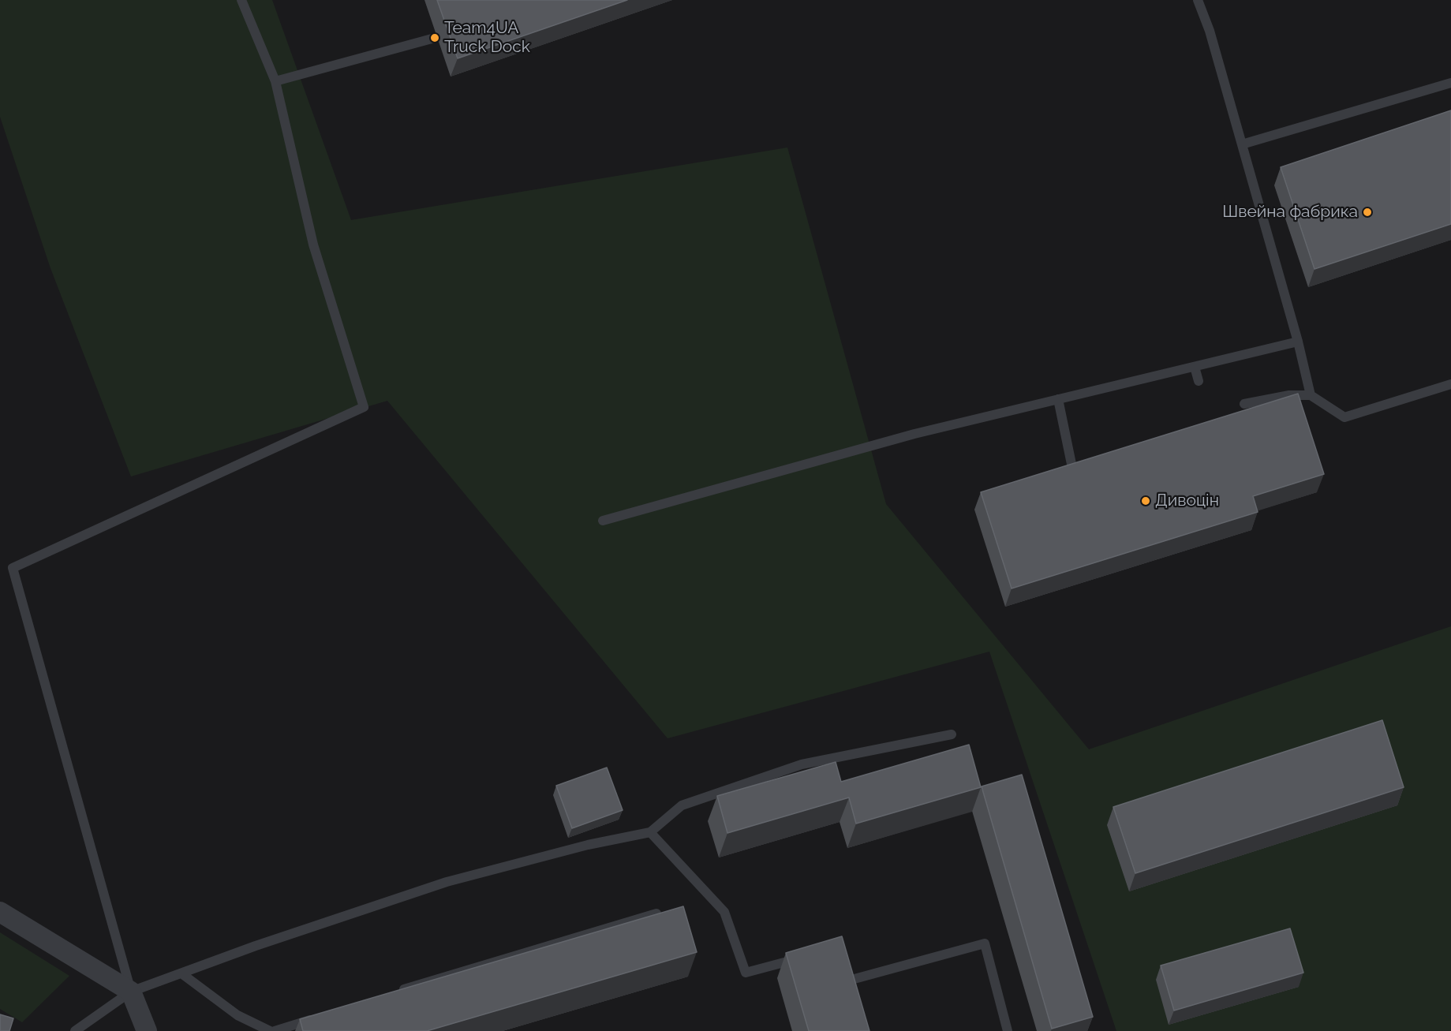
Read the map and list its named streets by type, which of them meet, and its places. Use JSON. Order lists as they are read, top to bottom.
{
  "places": ["Team4UA Truck Dock", "Швейна фабрика", "Дивоцін"]
}
